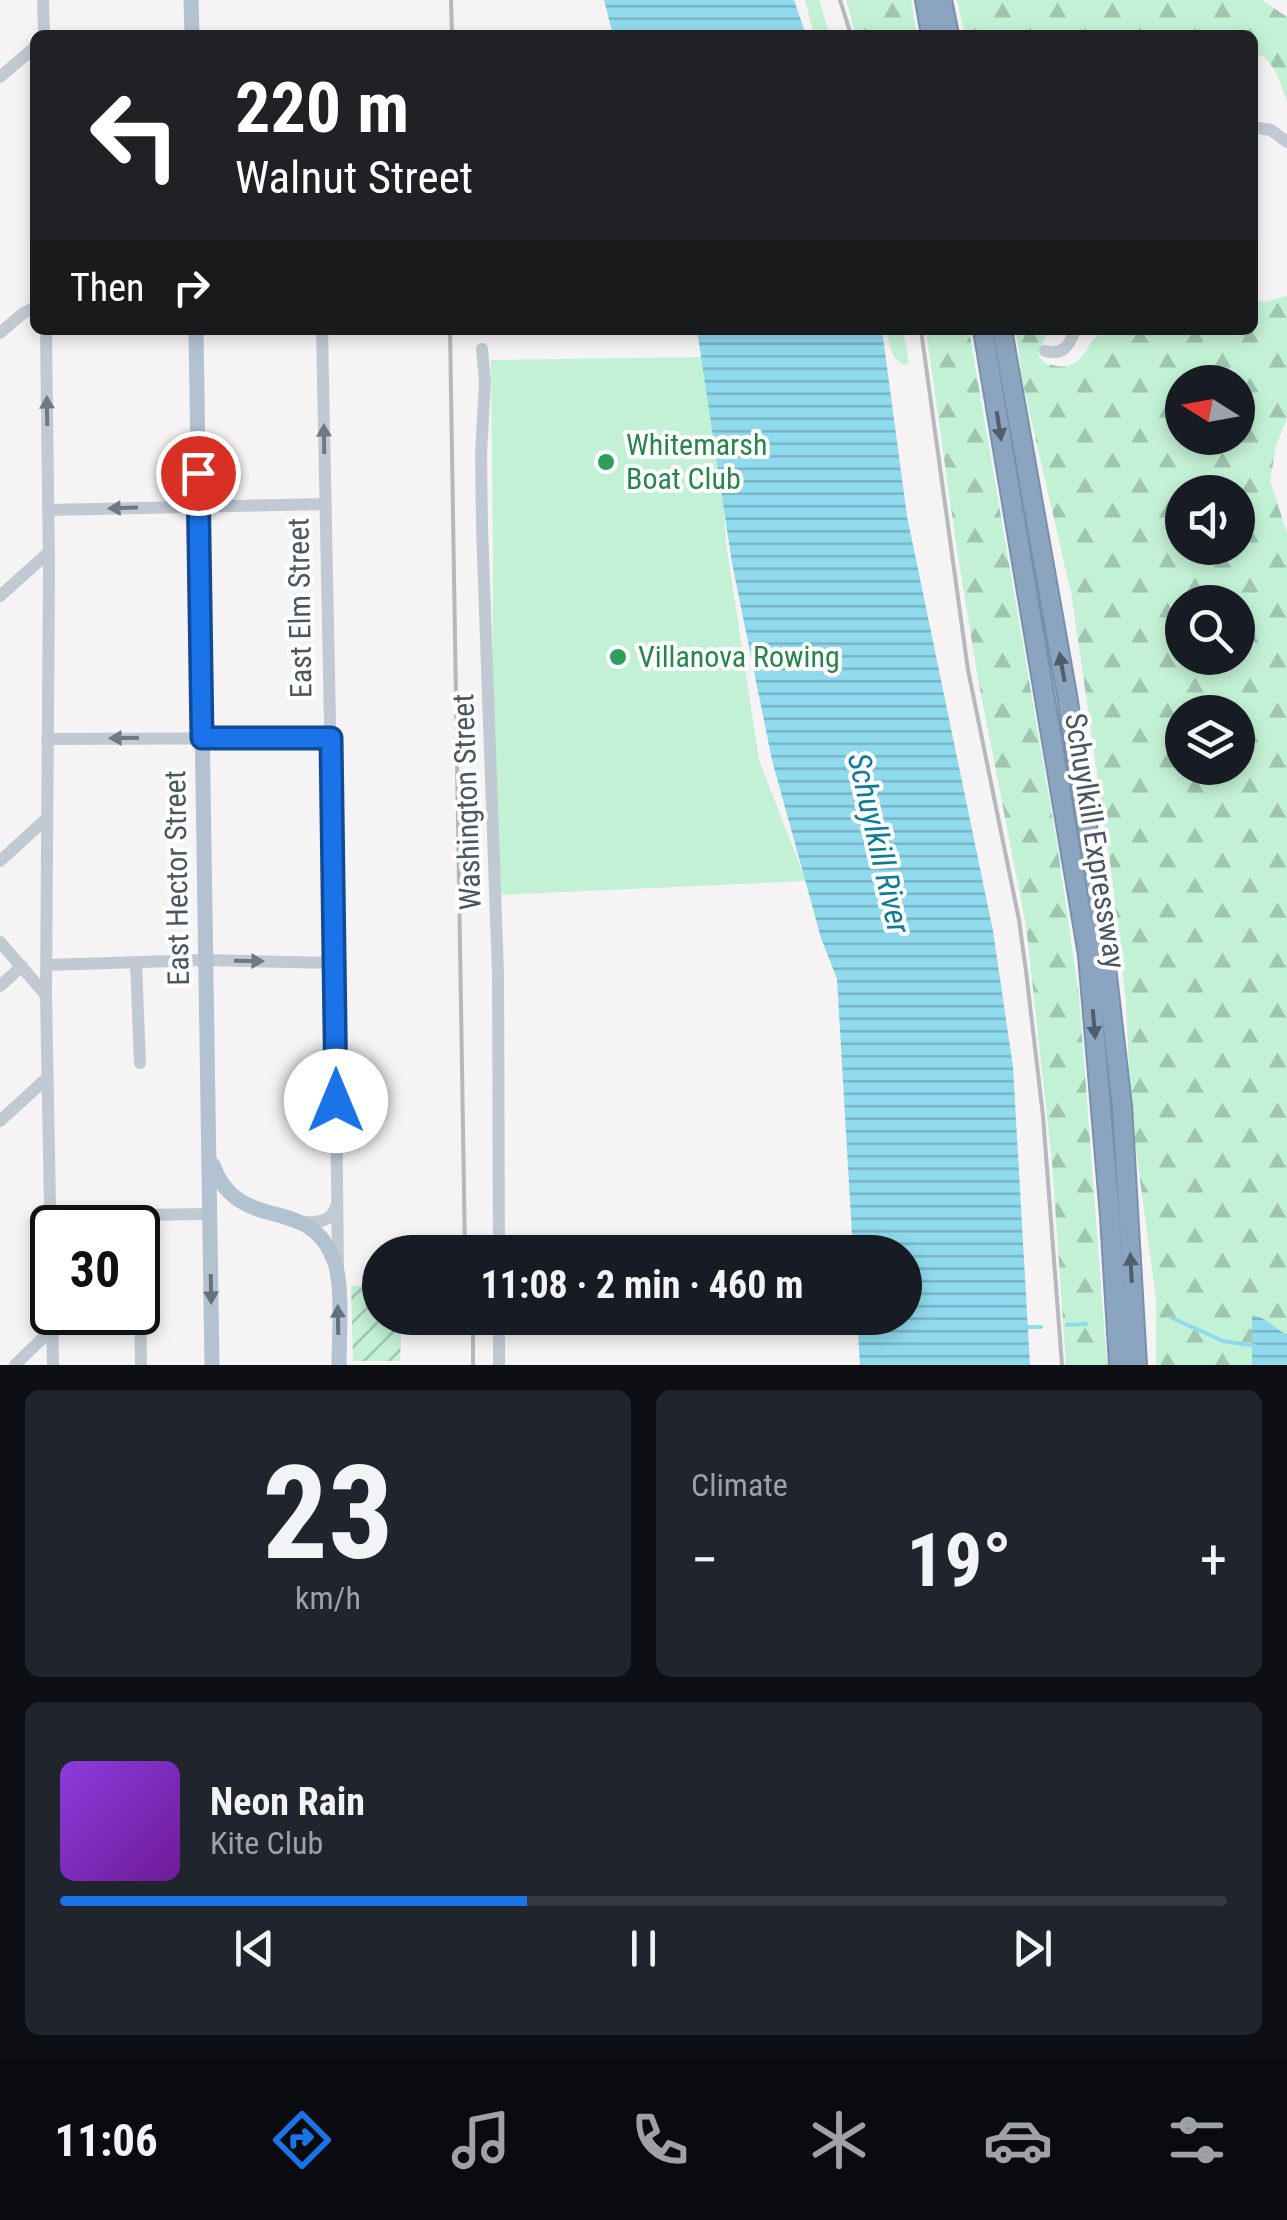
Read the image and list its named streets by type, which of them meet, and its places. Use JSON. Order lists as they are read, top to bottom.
{
  "streets": {
    "highway": ["Schuylkill Expressway"],
    "main road": ["East Elm Street", "East Hector Street"],
    "street": ["Washington Street"]
  },
  "water": ["Schuylkill River"],
  "places": ["Whitemarsh Boat Club", "Villanova Rowing"],
  "north": "left",
  "page": {
    "turn": ["220 m", "Walnut Street"],
    "then": "Then",
    "limit": "30",
    "trip": "11:08 · 2 min · 460 m",
    "tile": [
      ["23", "km/h"],
      "Climate"
    ],
    "heat": ["−", "19°", "+"],
    "song": ["Neon Rain", "Kite Club"],
    "tabs": "11:06"
  }
}
